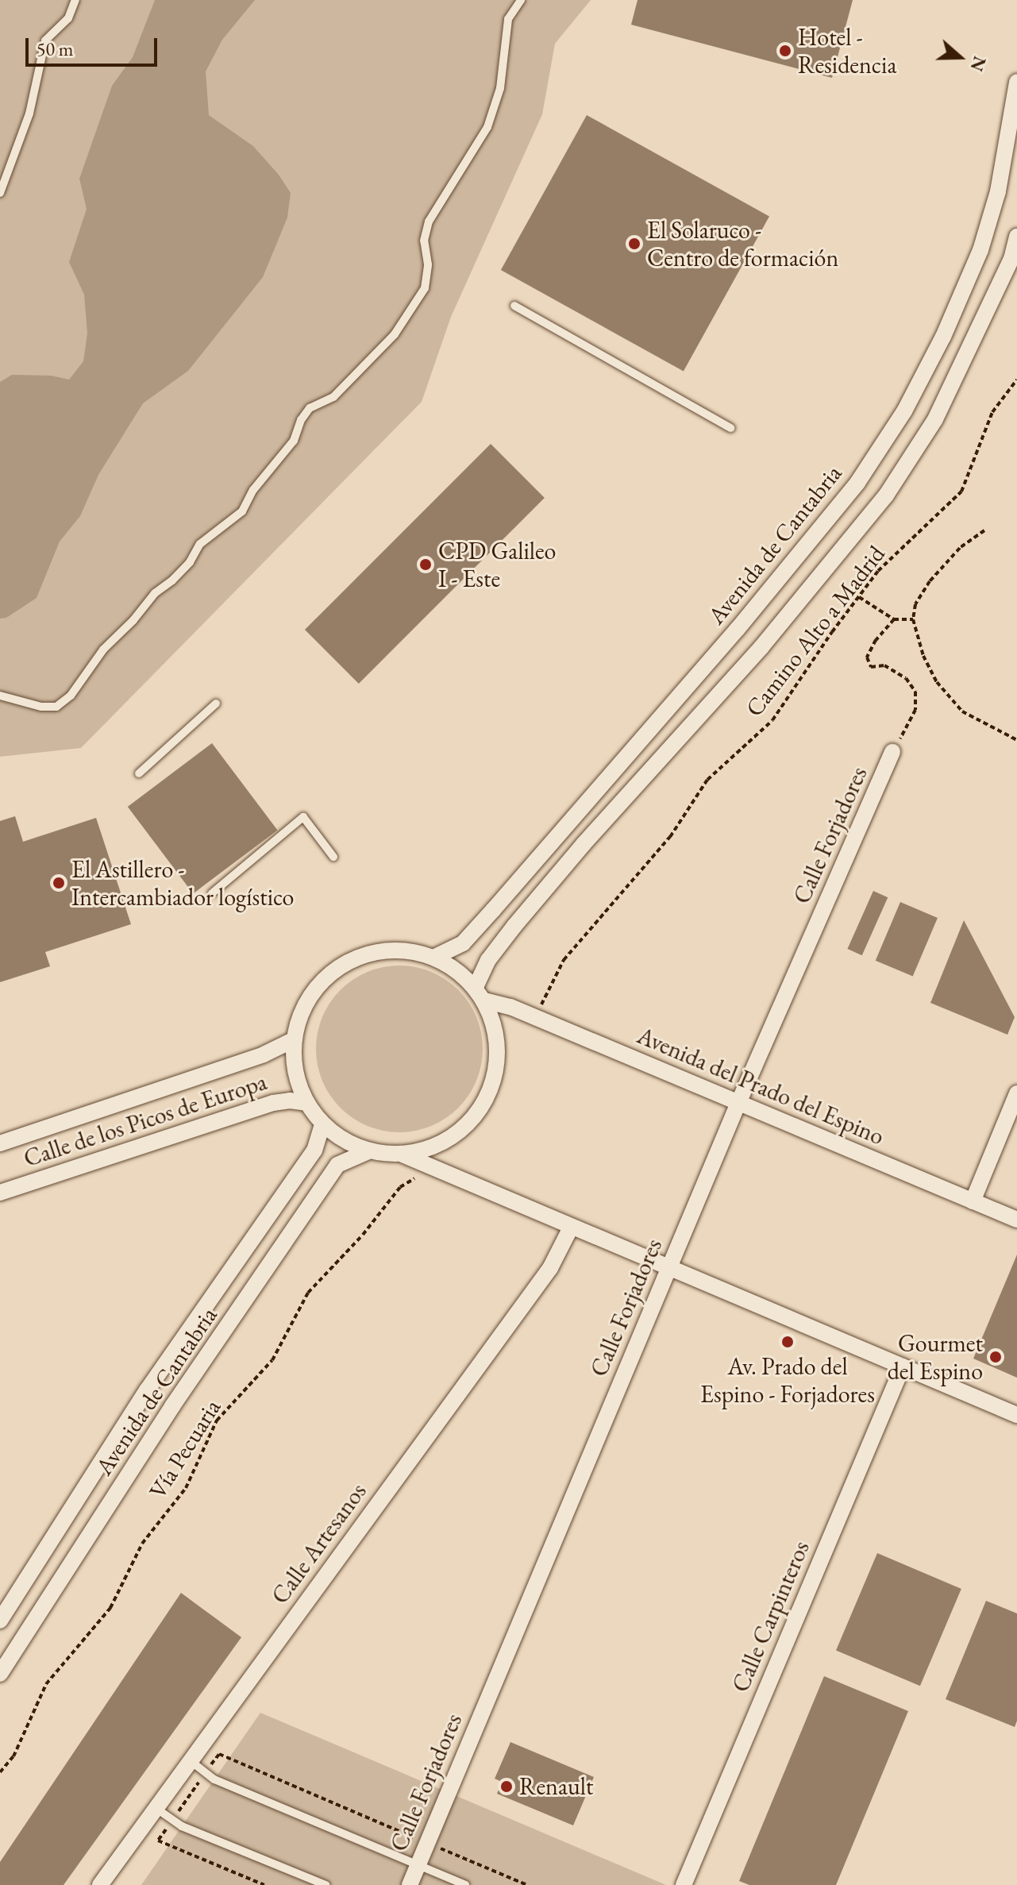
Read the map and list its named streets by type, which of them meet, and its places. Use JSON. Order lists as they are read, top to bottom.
{
  "streets": {
    "street": [
      "Avenida de Cantabria",
      "Calle Forjadores",
      "Avenida del Prado del Espino",
      "Calle de los Picos de Europa",
      "Calle Artesanos",
      "Calle Carpinteros"
    ],
    "path": ["Camino Alto a Madrid", "Vía Pecuaria"]
  },
  "crossings": [
    ["Avenida de Cantabria", "Avenida del Prado del Espino"],
    ["Avenida de Cantabria", "Calle de los Picos de Europa"],
    ["Camino Alto a Madrid", "Avenida del Prado del Espino"],
    ["Calle Forjadores", "Avenida del Prado del Espino"],
    ["Avenida del Prado del Espino", "Calle de los Picos de Europa"]
  ],
  "places": [
    "Hotel - Residencia",
    "El Solaruco - Centro de formación",
    "CPD Galileo I - Este",
    "El Astillero - Intercambiador logístico",
    "Av. Prado del Espino - Forjadores",
    "Gourmet del Espino",
    "Renault"
  ],
  "scale_bar": "50 m",
  "north": "right"
}
